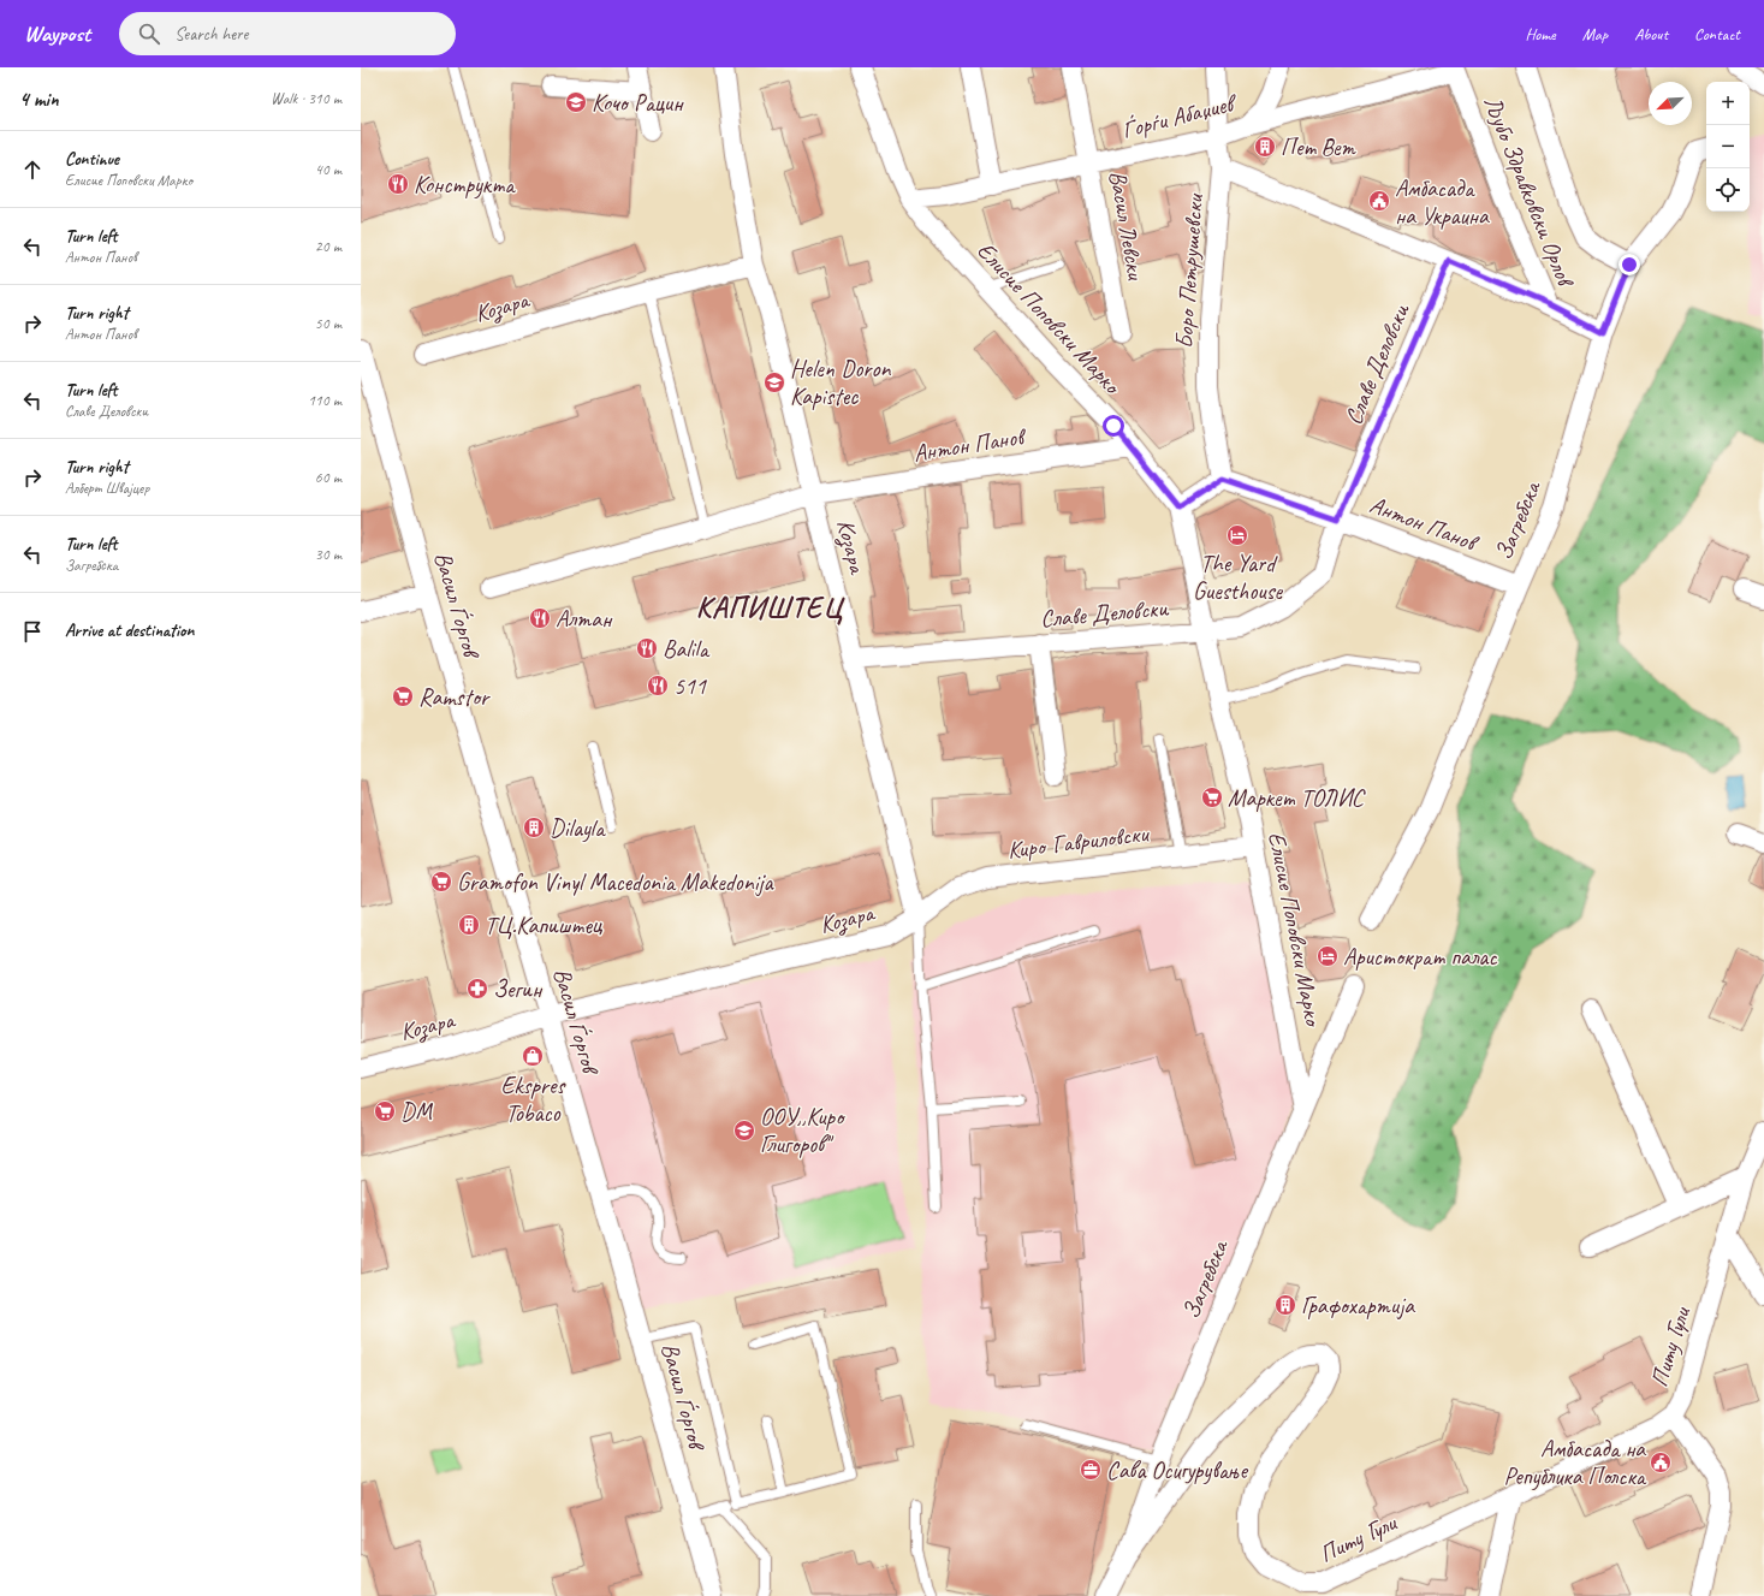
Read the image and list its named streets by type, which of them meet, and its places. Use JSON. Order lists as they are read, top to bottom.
{
  "streets": {
    "street": [
      "Ѓорѓи Абаџиев",
      "Љубо Здравковски Орлов",
      "Васил Левски",
      "Боро Петрушевски",
      "Козара",
      "Елисие Поповски Марко",
      "Славе Деловски",
      "Антон Панов",
      "Загребска",
      "Васил Ѓоргов",
      "Киро Гавриловски",
      "Питу Гули"
    ]
  },
  "crossings": [
    ["Ѓорѓи Абаџиев", "Љубо Здравковски Орлов"],
    ["Ѓорѓи Абаџиев", "Васил Левски"],
    ["Ѓорѓи Абаџиев", "Боро Петрушевски"],
    ["Ѓорѓи Абаџиев", "Елисие Поповски Марко"],
    ["Боро Петрушевски", "Антон Панов"],
    ["Козара", "Славе Деловски"],
    ["Козара", "Антон Панов"],
    ["Козара", "Васил Ѓоргов"],
    ["Козара", "Киро Гавриловски"],
    ["Елисие Поповски Марко", "Славе Деловски"],
    ["Елисие Поповски Марко", "Антон Панов"],
    ["Елисие Поповски Марко", "Загребска"],
    ["Елисие Поповски Марко", "Киро Гавриловски"],
    ["Славе Деловски", "Антон Панов"],
    ["Антон Панов", "Загребска"],
    ["Загребска", "Питу Гули"]
  ],
  "districts": ["КАПИШТЕЦ"],
  "places": {
    "school or university": ["Кочо Рацин", "Helen Doron Kapistec", "ООУ,,Киро Глигоров''"],
    "building": [
      "Пет Вет",
      "Dilayla",
      "ТЦ.Капиштец",
      "Графохартија"
    ],
    "restaurant": [
      "Конструкта",
      "Алтан",
      "Balila",
      "511"
    ],
    "public building": ["Амбасада на Украина", "Амбасада на Република Полска"],
    "hotel": ["The Yard Guesthouse", "Аристократ палас"],
    "supermarket": [
      "Ramstor",
      "Маркет ТОЛИС",
      "Gramofon Vinyl Macedonia Makedonija",
      "DM"
    ],
    "pharmacy": ["Зегин"],
    "shop": ["Ekspres Tobaco"],
    "office": ["Сава Осигурување"]
  },
  "north": "bottom left",
  "page": {
    "header": "Waypost",
    "search": "Search here",
    "nav": [
      "Home",
      "Map",
      "About",
      "Contact"
    ],
    "heading": ["4 min", "Walk · 310 m"],
    "map_buttons": ["+", "−"],
    "list": [
      ["Continue", "Елисие Поповски Марко", "40 m"],
      ["Turn left", "Антон Панов", "20 m"],
      ["Turn right", "Антон Панов", "50 m"],
      ["Turn left", "Славе Деловски", "110 m"],
      ["Turn right", "Алберт Швајцер", "60 m"],
      ["Turn left", "Загребска", "30 m"],
      "Arrive at destination"
    ]
  }
}
